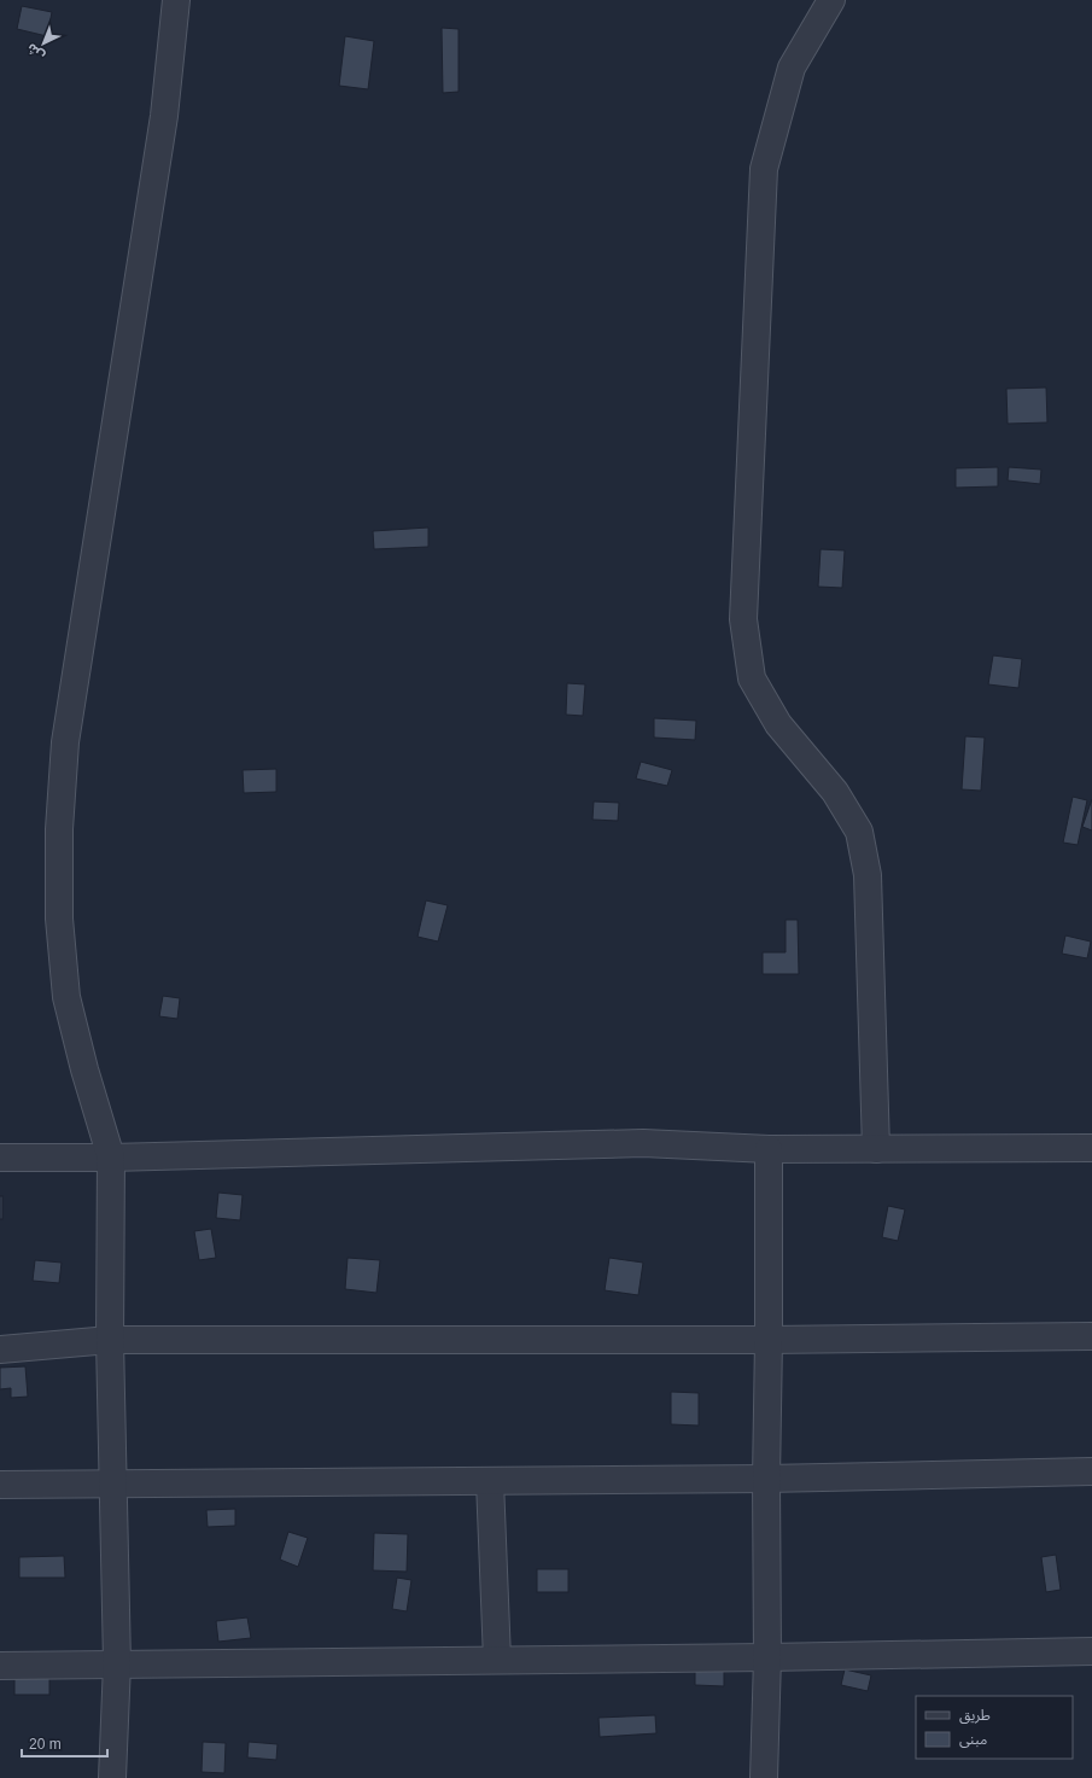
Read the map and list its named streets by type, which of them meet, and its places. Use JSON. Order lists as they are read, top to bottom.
{
  "legend": ["طريق", "مبنى"],
  "scale_bar": "20 m",
  "north": "bottom left"
}
